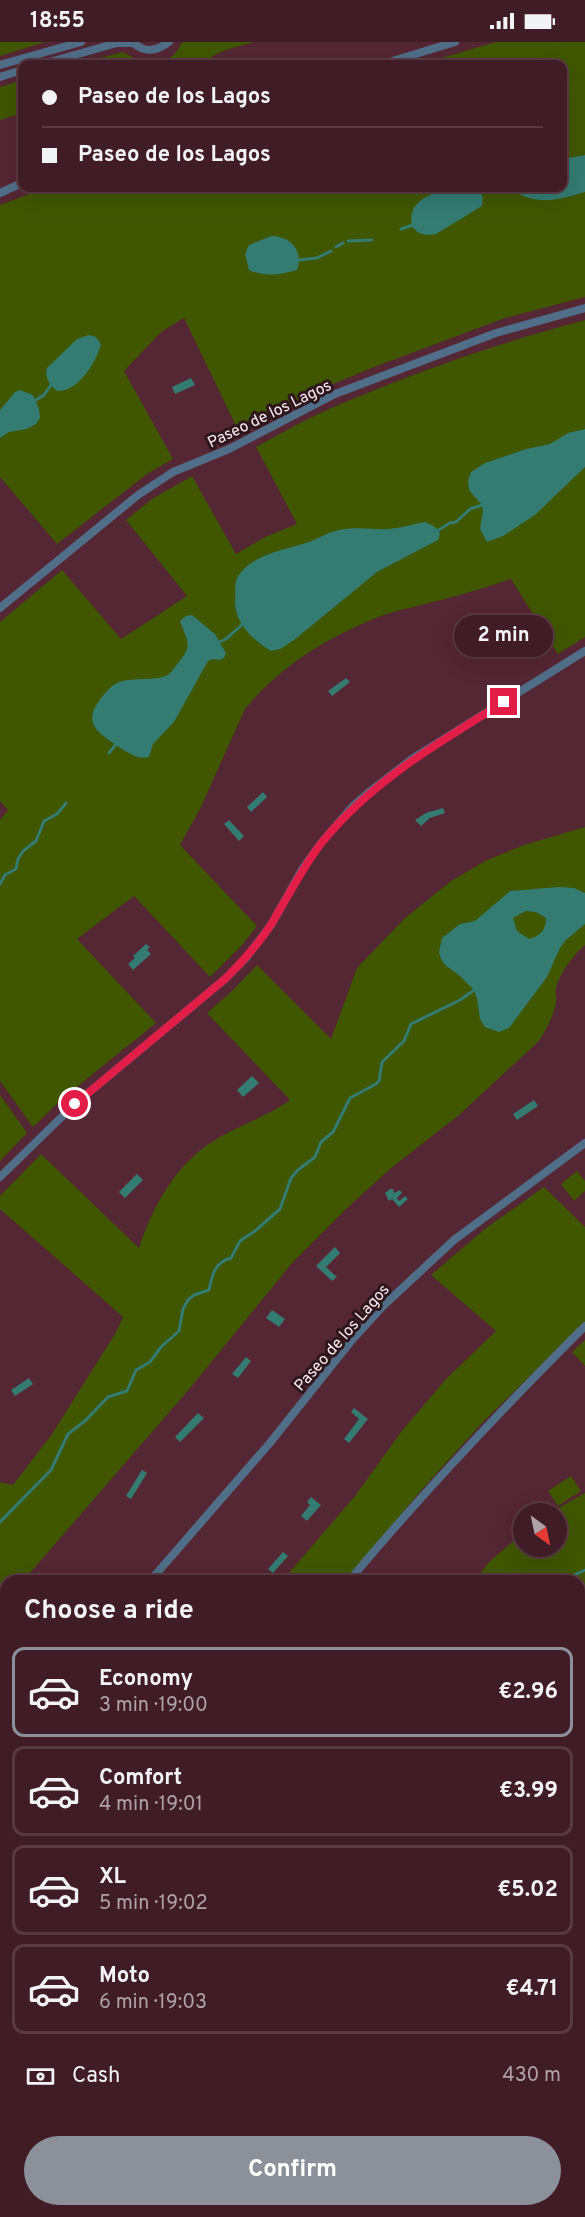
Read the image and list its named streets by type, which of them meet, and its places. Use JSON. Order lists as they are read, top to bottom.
{
  "streets": {
    "street": ["Paseo de los Lagos"]
  },
  "north": "bottom right",
  "page": {
    "status": "18:55",
    "banner": ["Paseo de los Lagos", "Paseo de los Lagos"],
    "bubble": "2 min",
    "heading": "Choose a ride",
    "list": [
      {
        "name": "Economy",
        "note": "3 min · 19:00",
        "value": "€2.96"
      },
      {
        "name": "Comfort",
        "note": "4 min · 19:01",
        "value": "€3.99"
      },
      {
        "name": "XL",
        "note": "5 min · 19:02",
        "value": "€5.02"
      },
      {
        "name": "Moto",
        "note": "6 min · 19:03",
        "value": "€4.71"
      }
    ],
    "pay": ["Cash", "430 m"],
    "buttons": "Confirm"
  }
}
